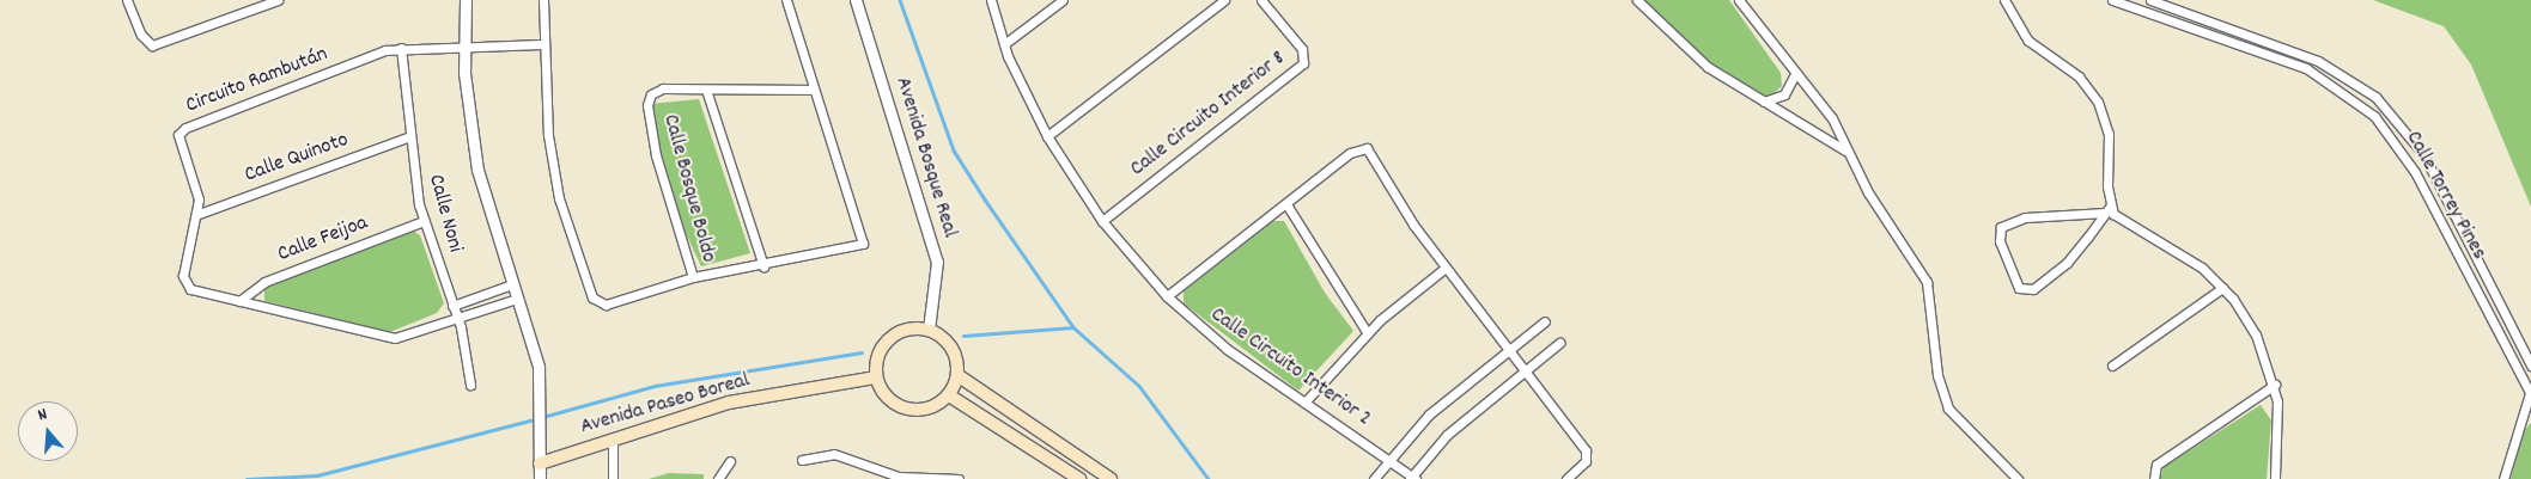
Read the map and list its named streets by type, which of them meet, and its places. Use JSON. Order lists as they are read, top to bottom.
{
  "streets": {
    "main road": ["Avenida Paseo Boreal"],
    "street": [
      "Circuito Rambután",
      "Calle Circuito Interior 8",
      "Avenida Bosque Real",
      "Calle Quinoto",
      "Calle Bosque Boldo",
      "Calle Torrey Pines",
      "Calle Noni",
      "Calle Feijoa",
      "Calle Circuito Interior 2"
    ]
  },
  "crossings": [
    ["Circuito Rambután", "Calle Quinoto"],
    ["Circuito Rambután", "Calle Noni"],
    ["Circuito Rambután", "Calle Feijoa"],
    ["Calle Circuito Interior 8", "Calle Circuito Interior 2"],
    ["Avenida Bosque Real", "Avenida Paseo Boreal"],
    ["Calle Quinoto", "Calle Noni"],
    ["Calle Noni", "Calle Feijoa"]
  ],
  "north": "top"
}
